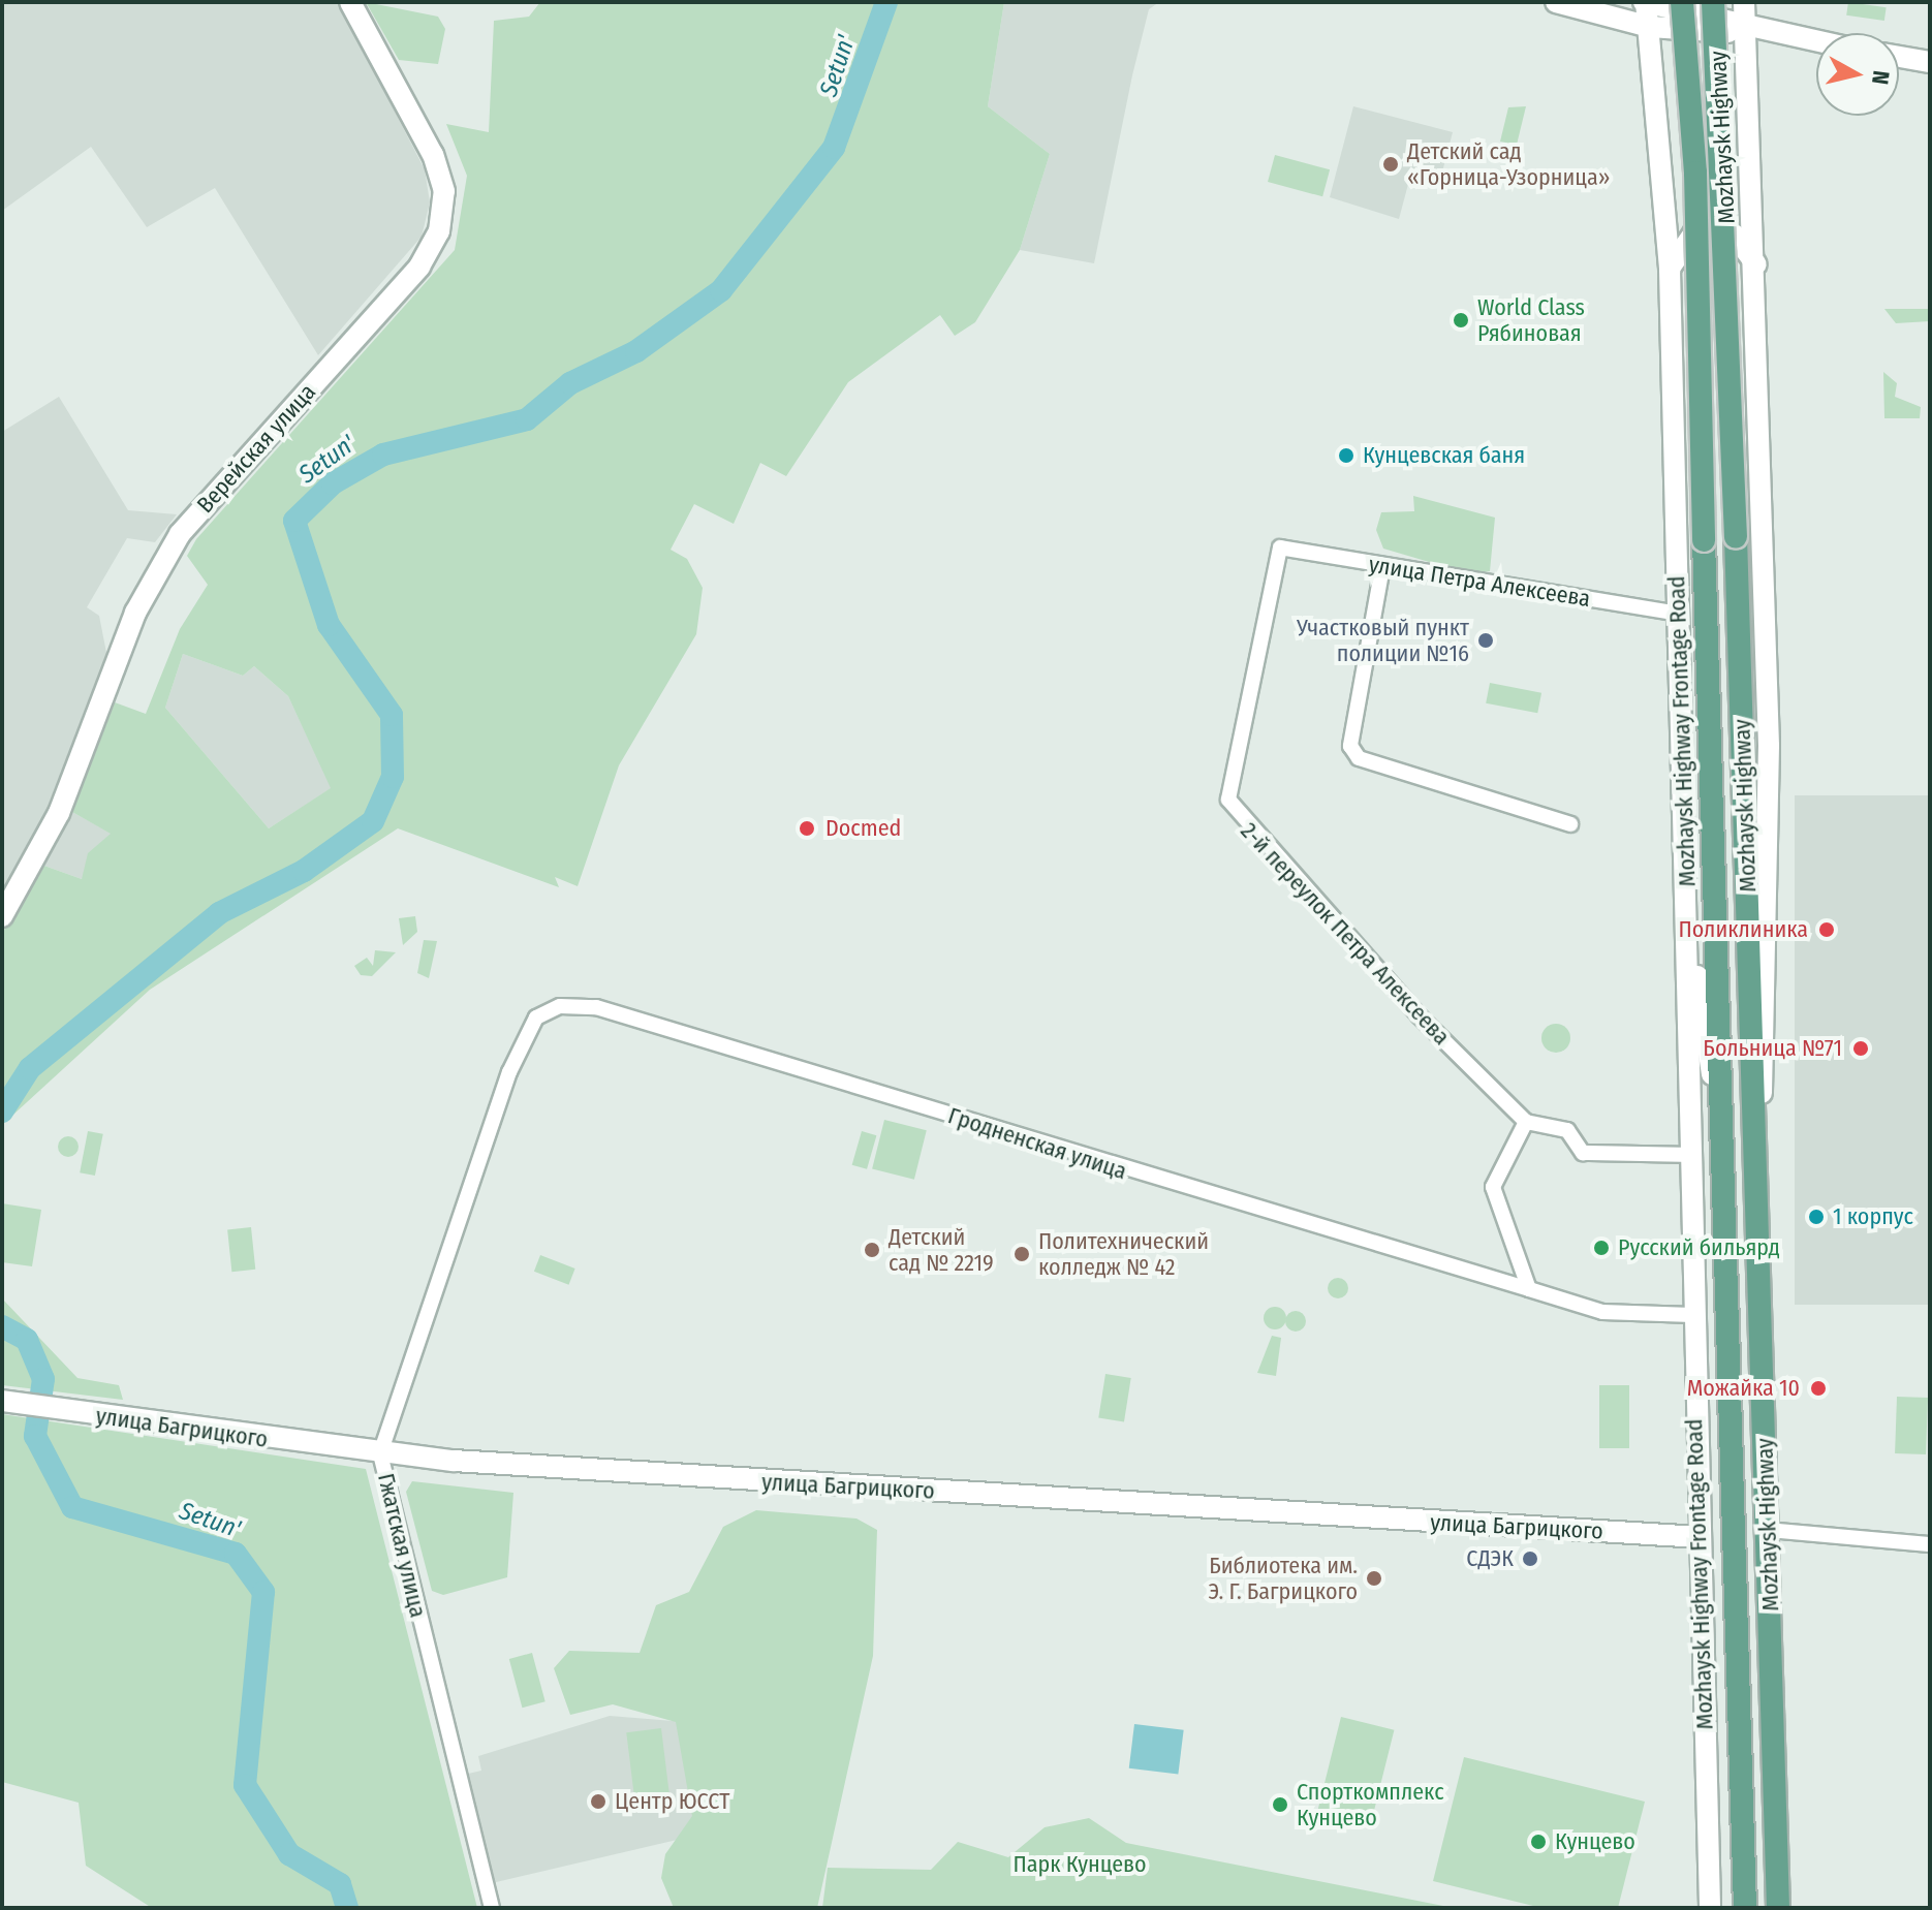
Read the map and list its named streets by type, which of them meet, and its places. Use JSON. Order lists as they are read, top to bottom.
{
  "streets": {
    "main road": [
      "Mozhaysk Highway",
      "Верейская улица",
      "Mozhaysk Highway Frontage Road",
      "улица Багрицкого"
    ],
    "street": [
      "улица Петра Алексеева",
      "2-й переулок Петра Алексеева",
      "Гродненская улица",
      "Гжатская улица"
    ]
  },
  "crossings": [
    ["улица Петра Алексеева", "Mozhaysk Highway Frontage Road"],
    ["улица Петра Алексеева", "2-й переулок Петра Алексеева"],
    ["Mozhaysk Highway Frontage Road", "Гродненская улица"],
    ["Mozhaysk Highway Frontage Road", "улица Багрицкого"],
    ["Гродненская улица", "Гжатская улица"],
    ["улица Багрицкого", "Гжатская улица"]
  ],
  "water": ["Setun'"],
  "parks": ["Парк Кунцево"],
  "places": [
    "Детский сад «Горница-Узорница»",
    "World Class Рябиновая",
    "Кунцевская баня",
    "Участковый пункт полиции №16",
    "Docmed",
    "Поликлиника",
    "Больница №71",
    "1 корпус",
    "Русский бильярд",
    "Детский сад № 2219",
    "Политехнический колледж № 42",
    "Можайка 10",
    "СДЭК",
    "Библиотека им. Э. Г. Багрицкого",
    "Центр ЮССТ",
    "Спорткомплекс Кунцево",
    "Кунцево"
  ],
  "north": "right"
}
